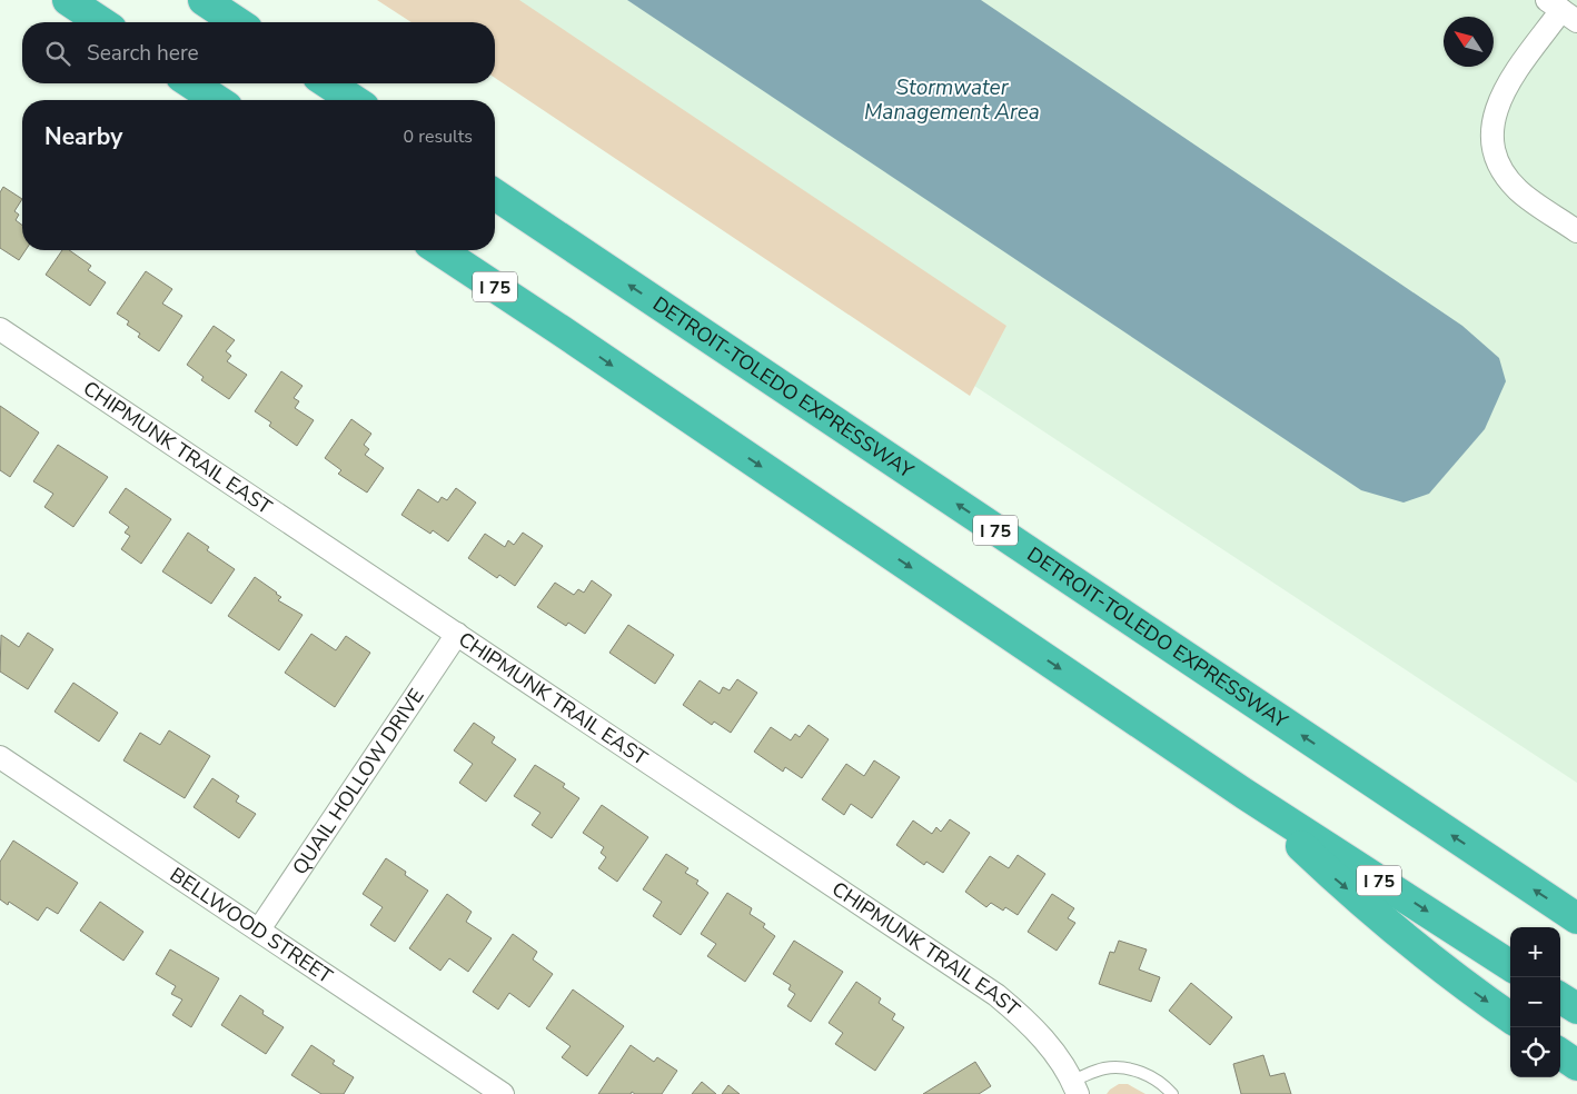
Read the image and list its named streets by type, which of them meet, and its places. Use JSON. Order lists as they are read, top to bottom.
{
  "streets": {
    "highway": ["I 75", "DETROIT-TOLEDO EXPRESSWAY"],
    "street": ["CHIPMUNK TRAIL EAST", "QUAIL HOLLOW DRIVE", "BELLWOOD STREET"]
  },
  "crossings": [
    ["CHIPMUNK TRAIL EAST", "QUAIL HOLLOW DRIVE"],
    ["QUAIL HOLLOW DRIVE", "BELLWOOD STREET"]
  ],
  "water": ["Stormwater Management Area"],
  "north": "top left",
  "page": {
    "search": "Search here",
    "heading": ["Nearby", "0 results"],
    "map_buttons": ["+", "−"]
  }
}
